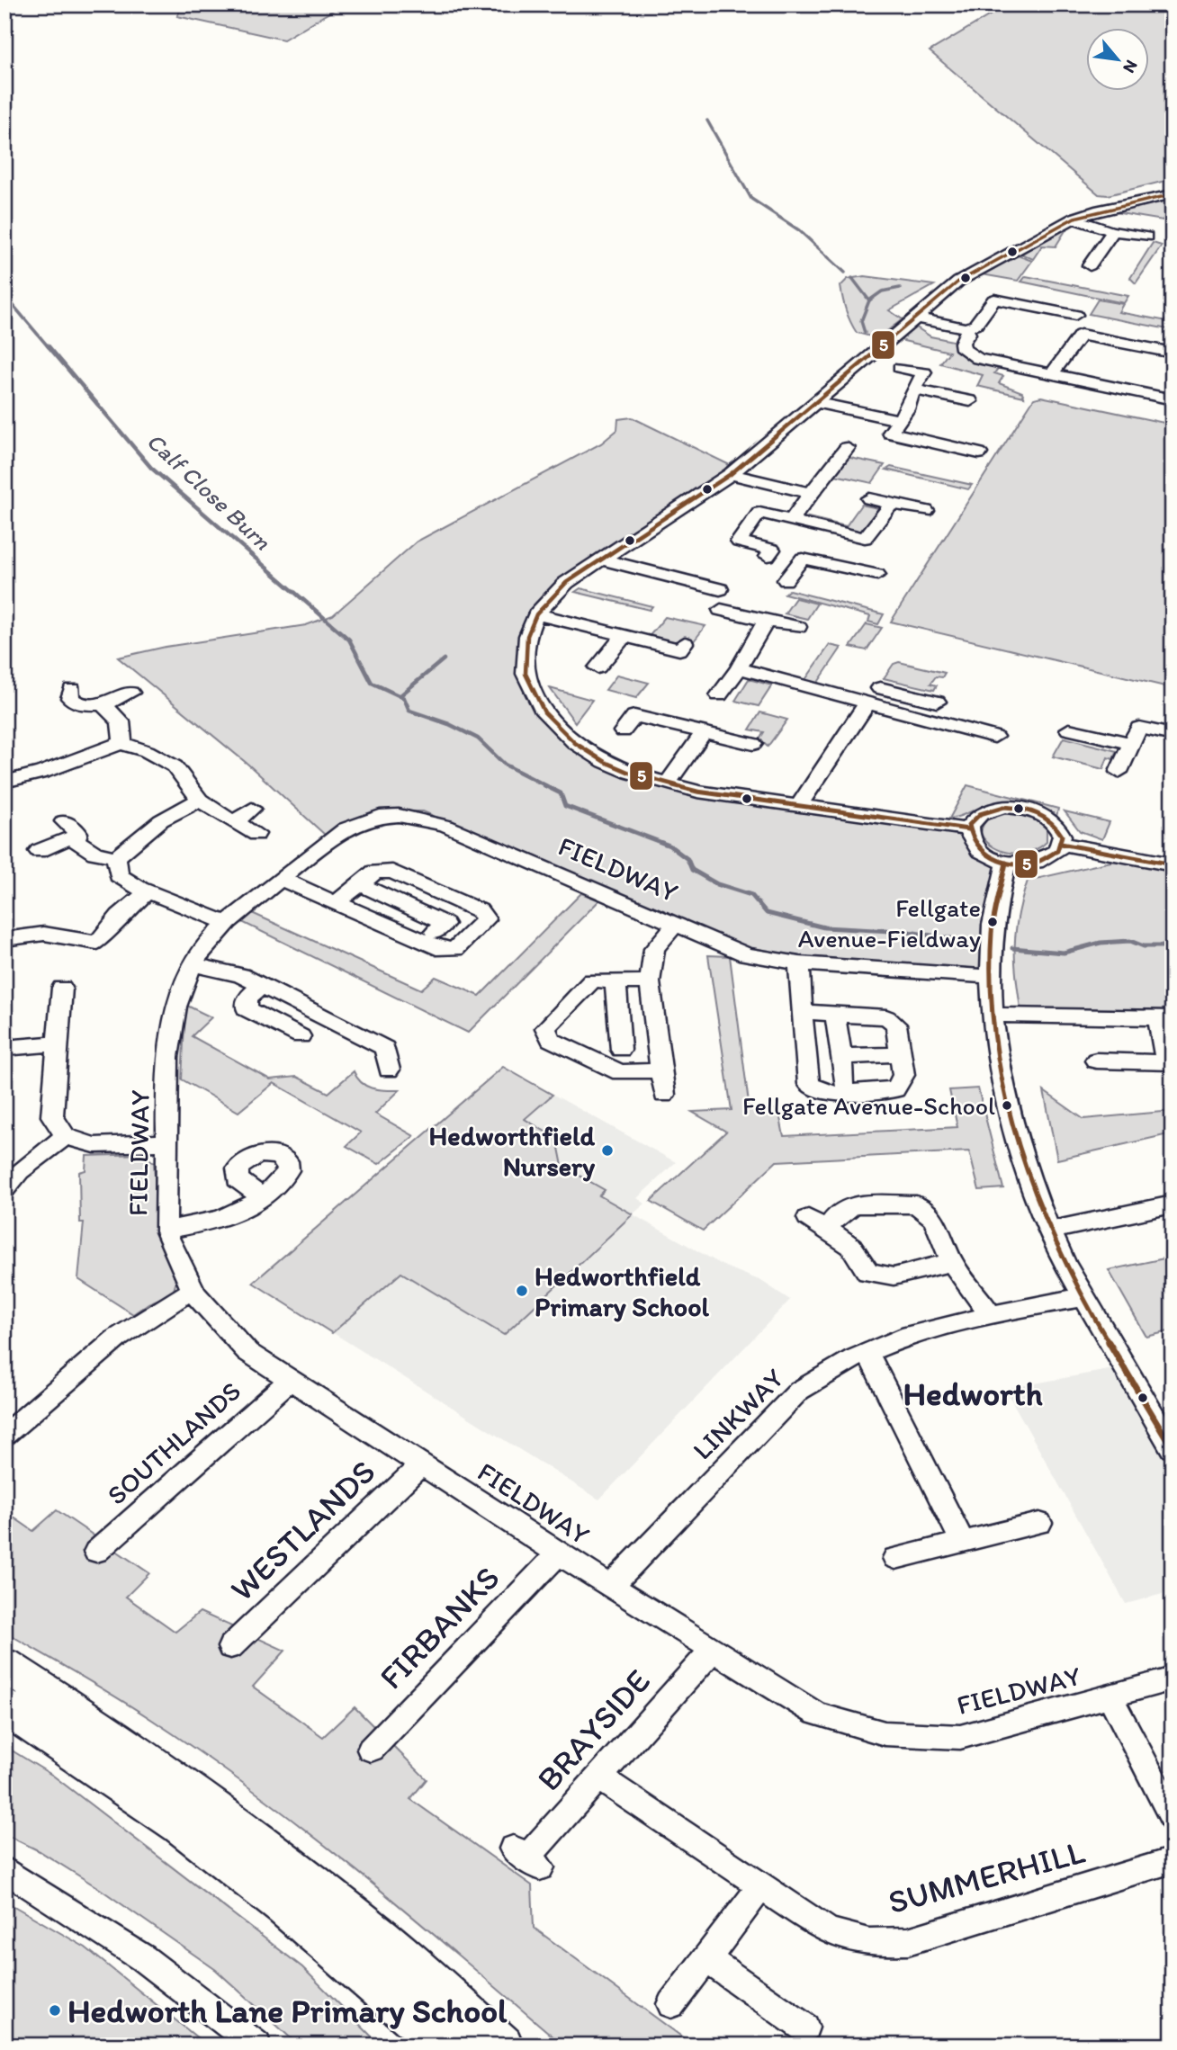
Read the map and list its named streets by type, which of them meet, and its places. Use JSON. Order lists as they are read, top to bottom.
{
  "streets": {
    "street": [
      "FIELDWAY",
      "LINKWAY",
      "SOUTHLANDS",
      "WESTLANDS",
      "FIRBANKS",
      "BRAYSIDE",
      "SUMMERHILL"
    ]
  },
  "crossings": [
    ["FIELDWAY", "LINKWAY"],
    ["FIELDWAY", "SOUTHLANDS"],
    ["FIELDWAY", "WESTLANDS"],
    ["FIELDWAY", "FIRBANKS"],
    ["FIELDWAY", "BRAYSIDE"],
    ["BRAYSIDE", "SUMMERHILL"]
  ],
  "districts": ["Hedworth"],
  "water": ["Calf Close Burn"],
  "places": [
    "Fellgate Avenue-Fieldway",
    "Fellgate Avenue-School",
    "Hedworthfield Nursery",
    "Hedworthfield Primary School",
    "Hedworth Lane Primary School"
  ],
  "lines": ["transit line 5"],
  "north": "bottom right"
}
